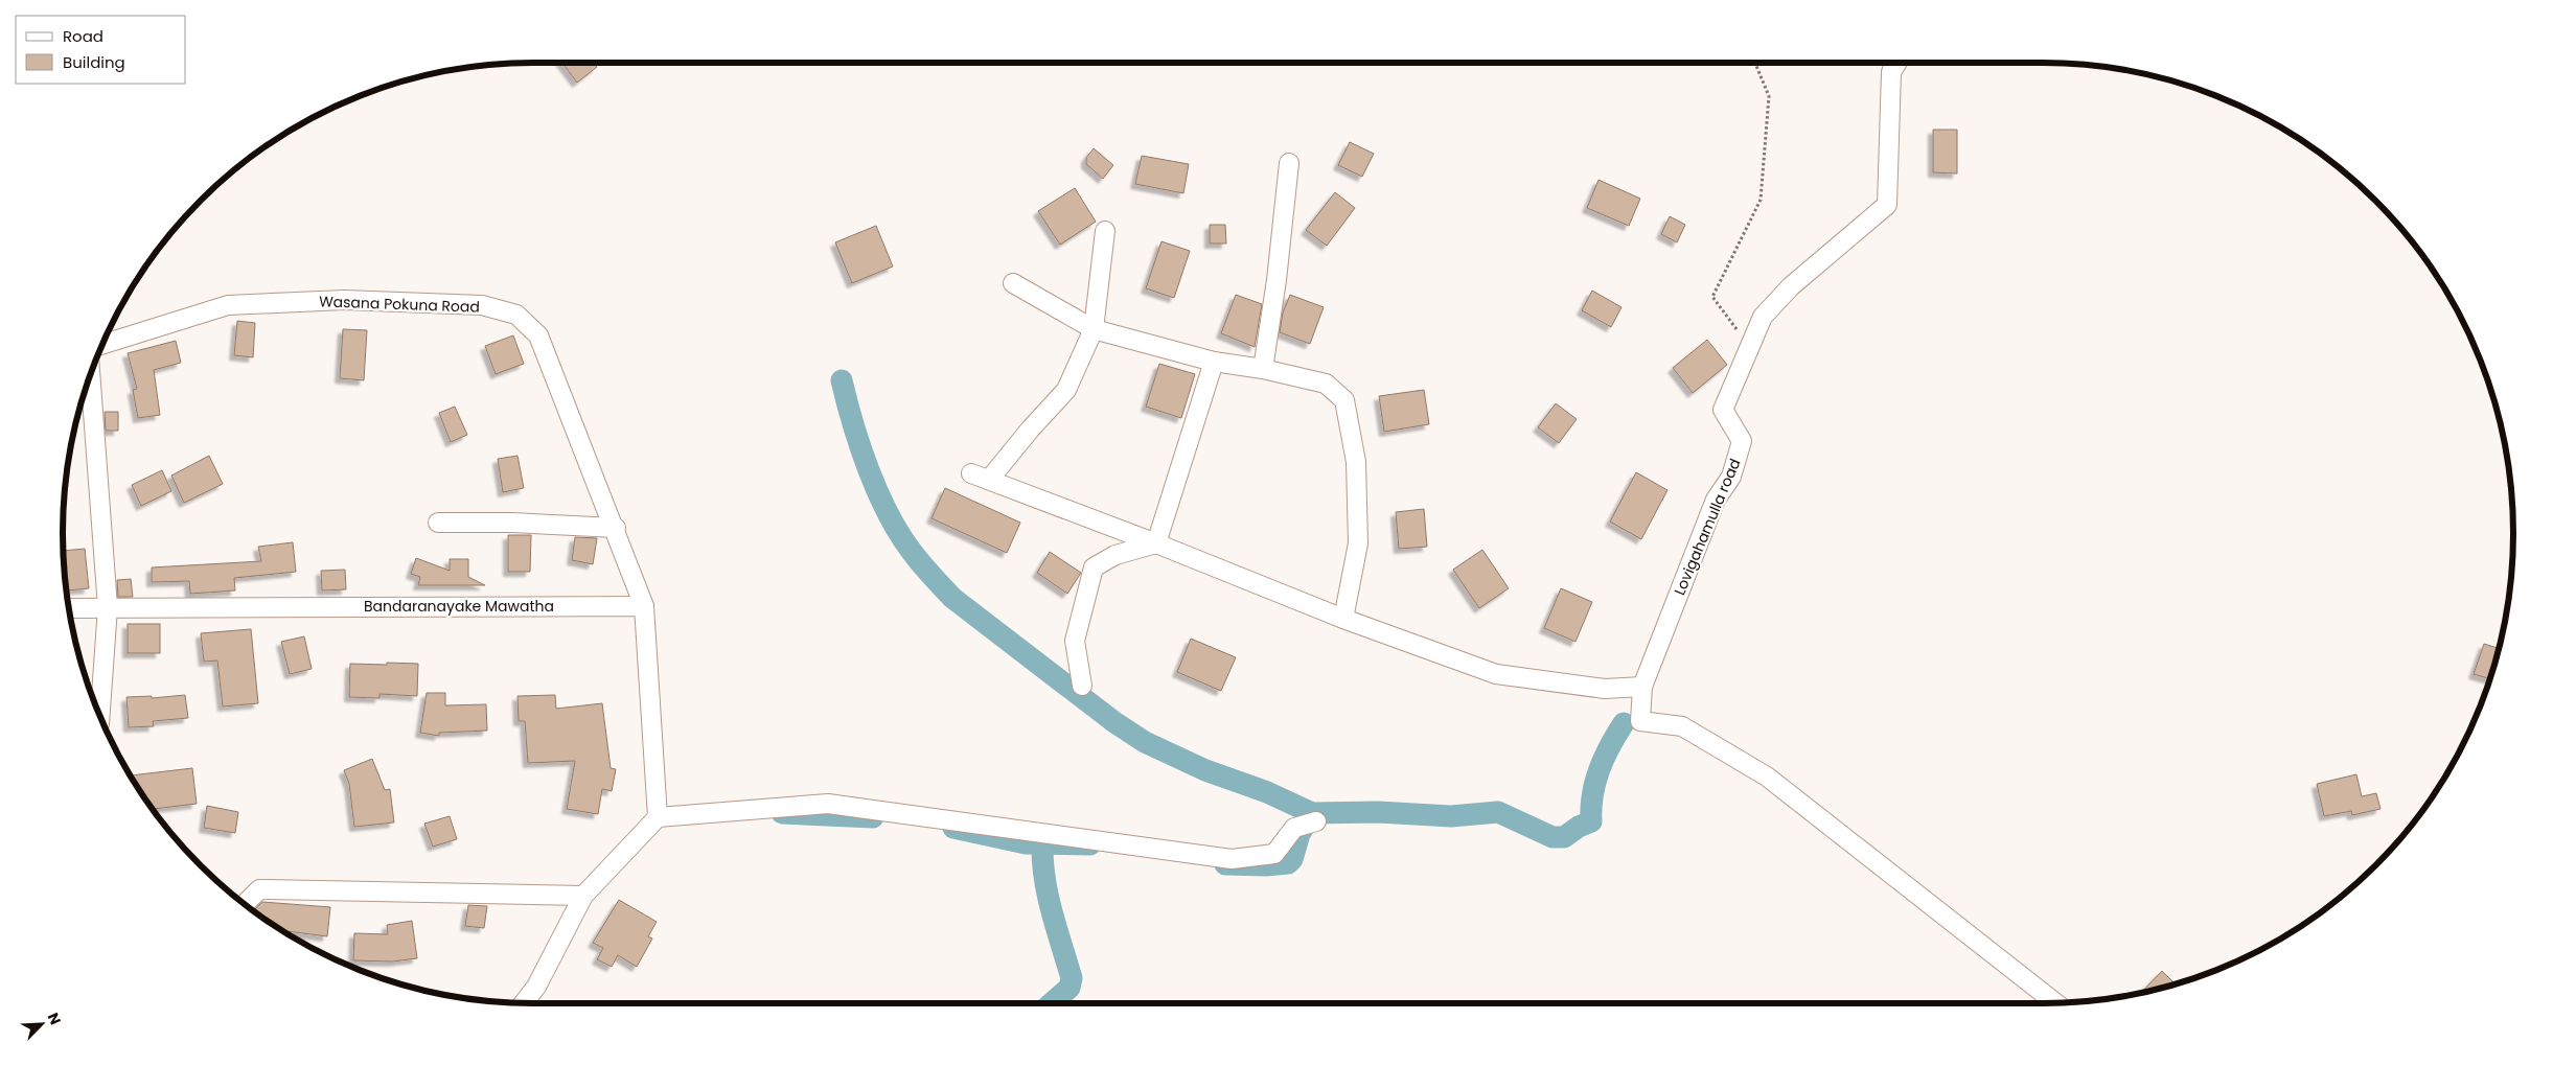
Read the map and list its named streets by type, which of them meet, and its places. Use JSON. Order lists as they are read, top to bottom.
{
  "streets": {
    "street": ["Wasana Pokuna Road", "Lovigahamulla road", "Bandaranayake Mawatha"]
  },
  "crossings": [
    ["Wasana Pokuna Road", "Bandaranayake Mawatha"]
  ],
  "legend": ["Road", "Building"],
  "north": "top right"
}
